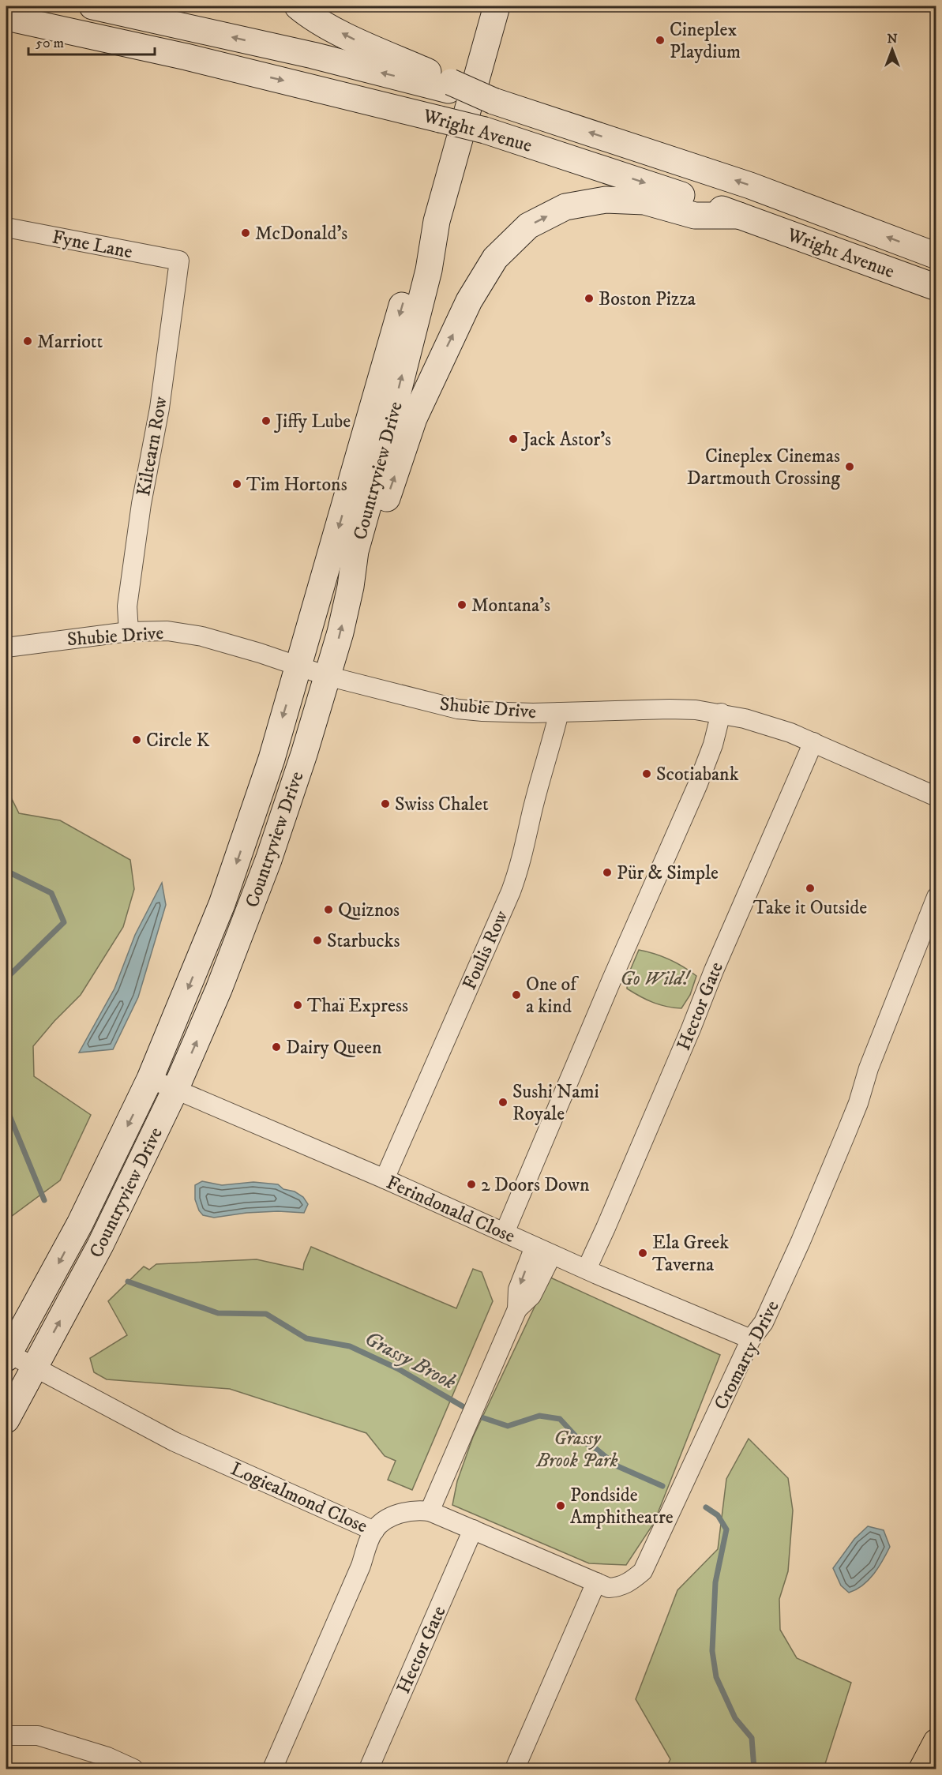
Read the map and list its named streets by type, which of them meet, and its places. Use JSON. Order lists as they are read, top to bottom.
{
  "streets": {
    "street": [
      "Wright Avenue",
      "Fyne Lane",
      "Kiltearn Row",
      "Countryview Drive",
      "Shubie Drive",
      "Foulis Row",
      "Hector Gate",
      "Ferindonald Close",
      "Cromarty Drive",
      "Logiealmond Close"
    ]
  },
  "crossings": [
    ["Fyne Lane", "Kiltearn Row"],
    ["Kiltearn Row", "Shubie Drive"],
    ["Countryview Drive", "Shubie Drive"],
    ["Countryview Drive", "Ferindonald Close"],
    ["Countryview Drive", "Logiealmond Close"],
    ["Shubie Drive", "Foulis Row"],
    ["Shubie Drive", "Hector Gate"],
    ["Foulis Row", "Ferindonald Close"],
    ["Hector Gate", "Ferindonald Close"],
    ["Hector Gate", "Logiealmond Close"],
    ["Ferindonald Close", "Cromarty Drive"],
    ["Cromarty Drive", "Logiealmond Close"]
  ],
  "water": ["Grassy Brook"],
  "parks": ["Go Wild!", "Grassy Brook Park"],
  "places": [
    "Cineplex Playdium",
    "McDonald's",
    "Boston Pizza",
    "Marriott",
    "Jiffy Lube",
    "Jack Astor's",
    "Cineplex Cinemas Dartmouth Crossing",
    "Tim Hortons",
    "Montana's",
    "Circle K",
    "Scotiabank",
    "Swiss Chalet",
    "Pür & Simple",
    "Take it Outside",
    "Quiznos",
    "Starbucks",
    "One of a kind",
    "Thaï Express",
    "Dairy Queen",
    "Sushi Nami Royale",
    "2 Doors Down",
    "Ela Greek Taverna",
    "Pondside Amphitheatre"
  ],
  "scale_bar": "50 m",
  "north": "top"
}
